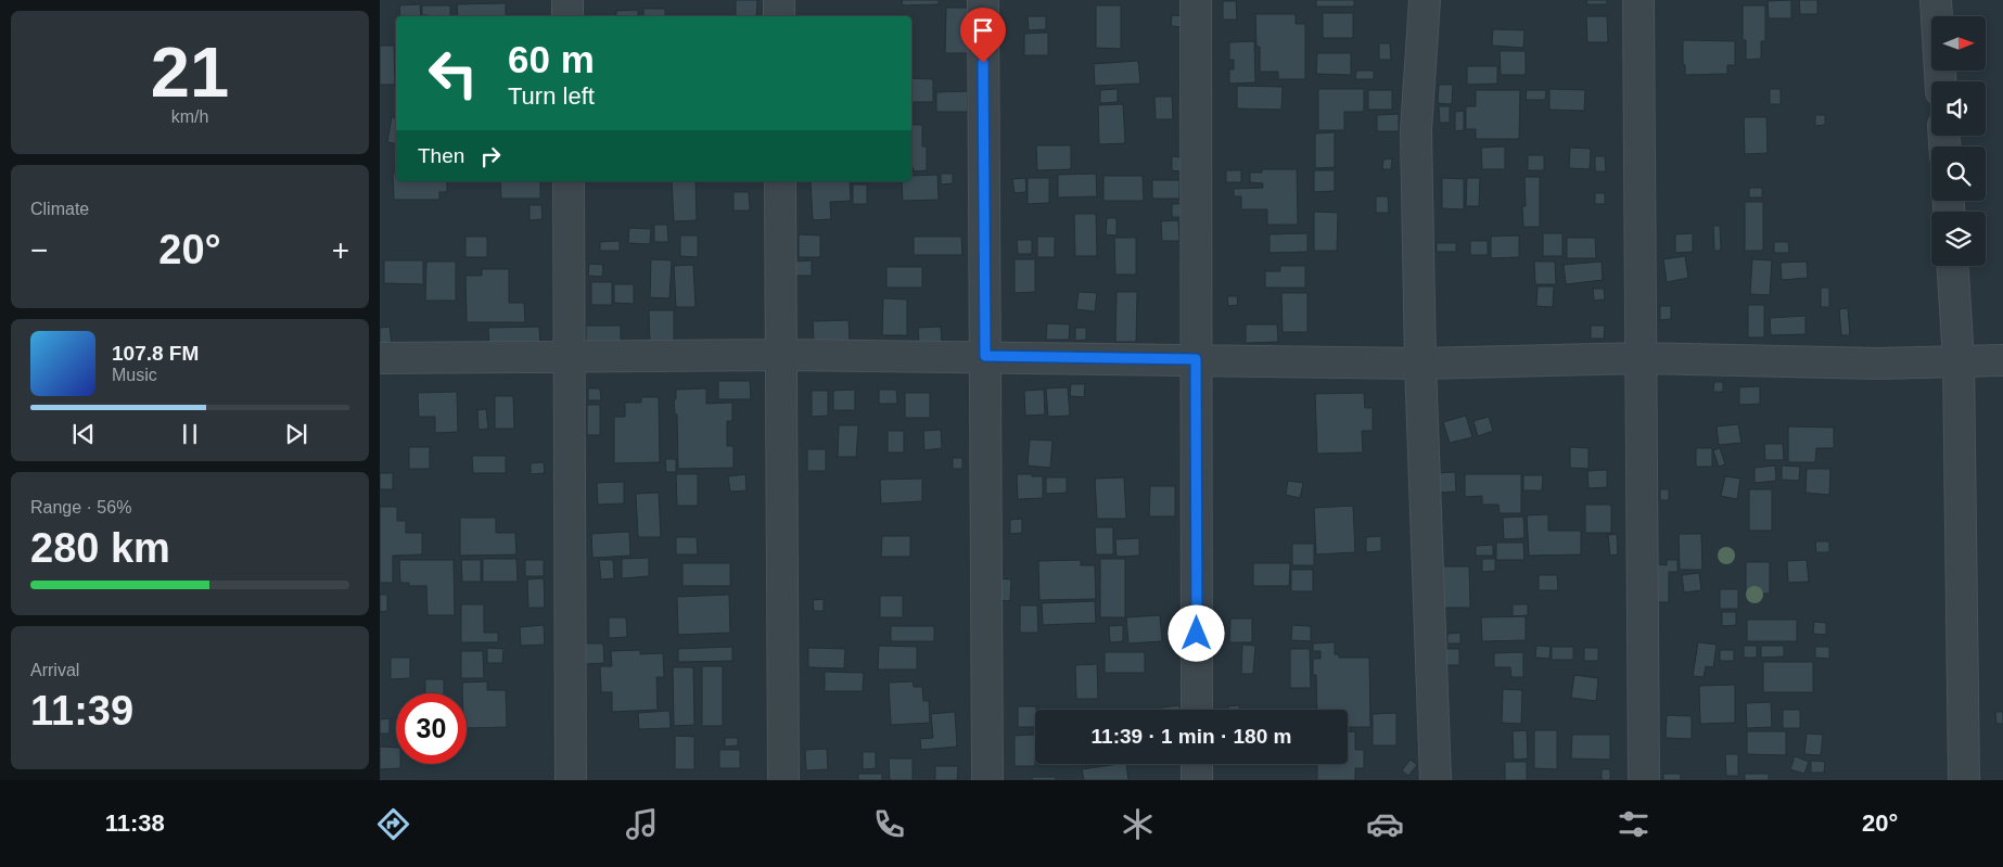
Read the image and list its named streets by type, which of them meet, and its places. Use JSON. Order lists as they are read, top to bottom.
{
  "north": "right",
  "page": {
    "tile": [
      ["21", "km/h"],
      "Climate",
      ["Range · 56%", "280 km"],
      ["Arrival", "11:39"]
    ],
    "turn": ["60 m", "Turn left"],
    "then": "Then",
    "heat": ["−", "20°", "+"],
    "song": ["107.8 FM", "Music"],
    "limit": "30",
    "trip": "11:39 · 1 min · 180 m",
    "tabs": ["11:38", "20°"]
  }
}
